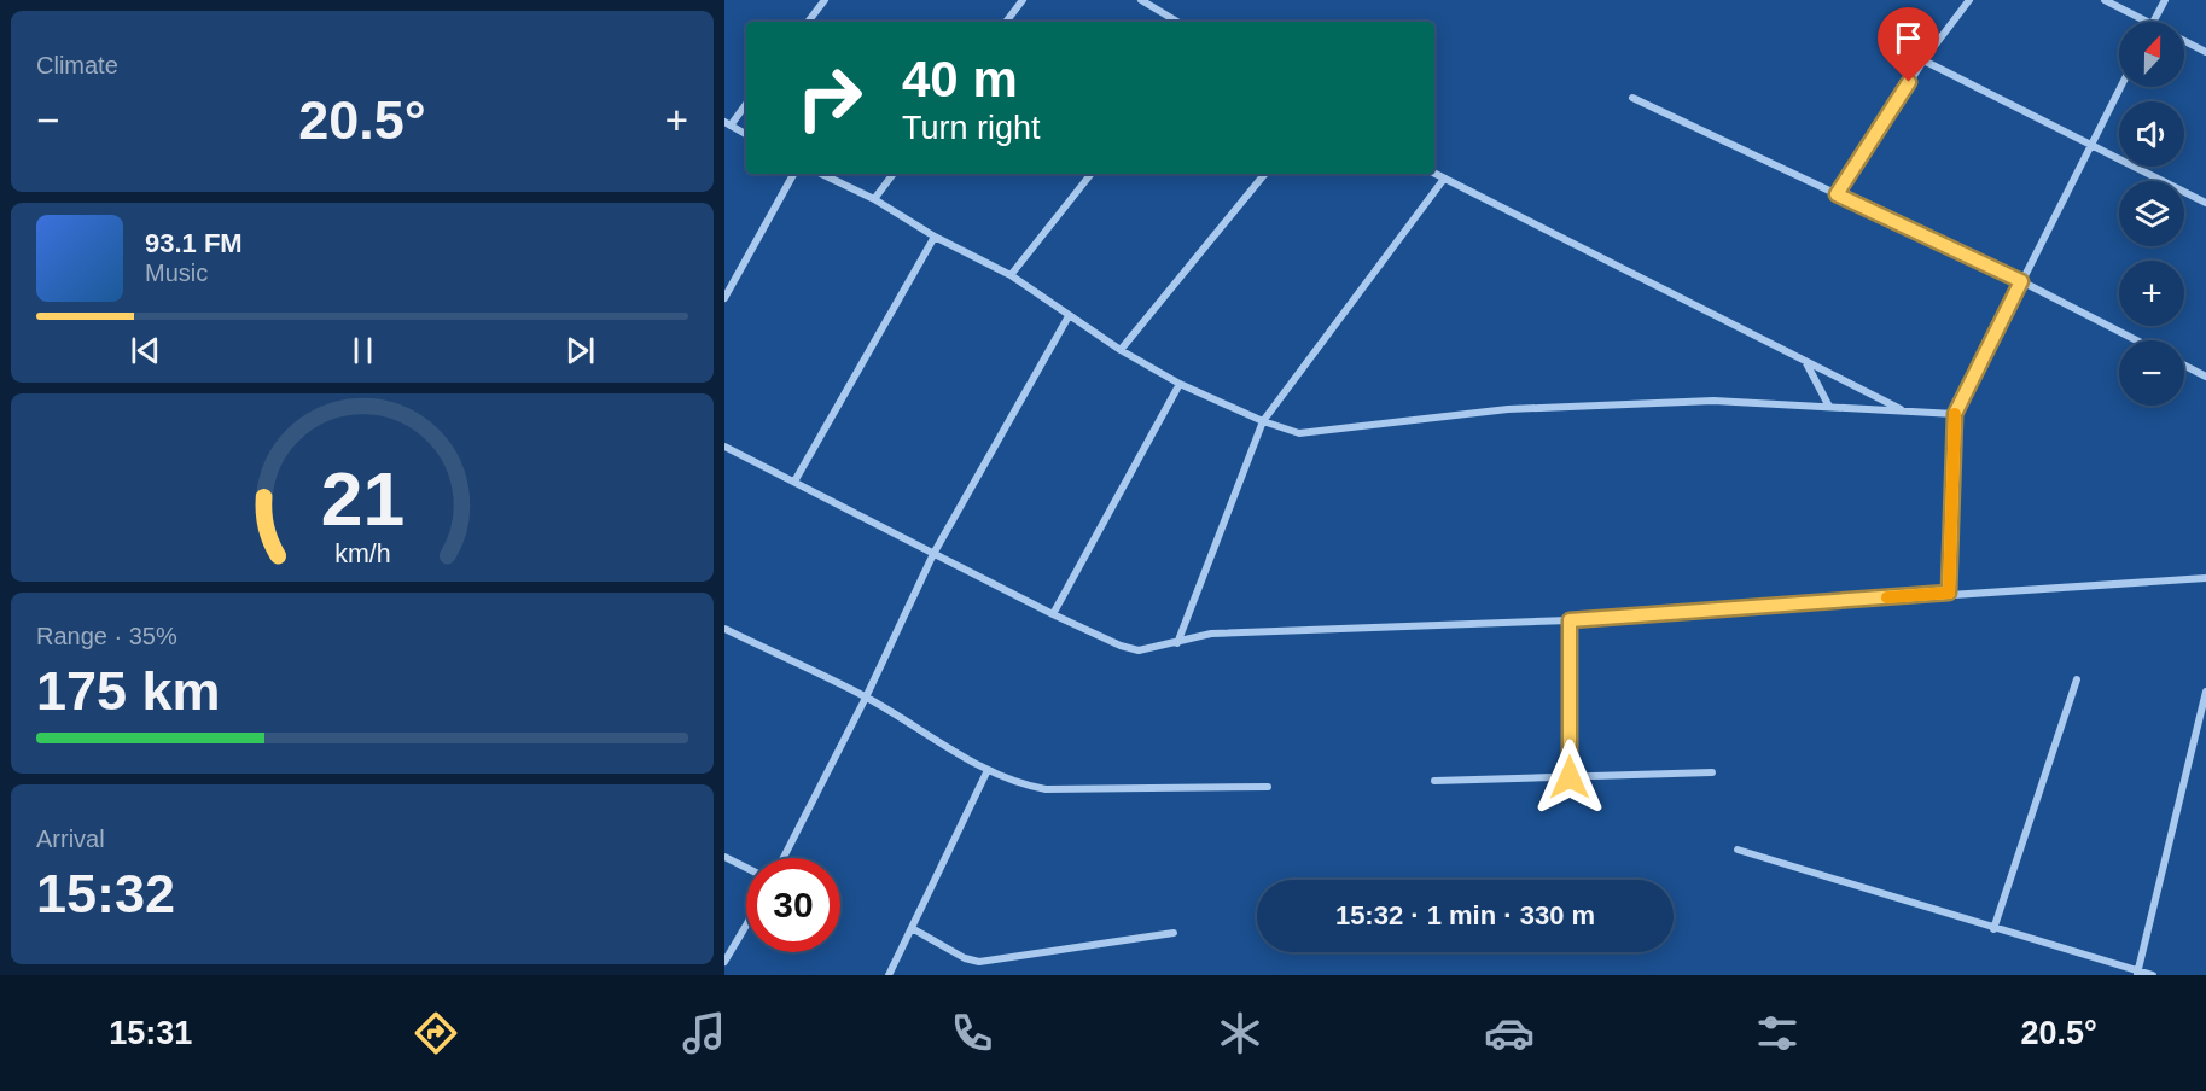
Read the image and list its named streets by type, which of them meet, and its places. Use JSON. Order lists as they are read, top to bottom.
{
  "north": "top",
  "page": {
    "tile": [
      "Climate",
      ["Range · 35%", "175 km"],
      ["Arrival", "15:32"]
    ],
    "map_buttons": ["+", "−"],
    "turn": ["40 m", "Turn right"],
    "heat": ["−", "20.5°", "+"],
    "song": ["93.1 FM", "Music"],
    "limit": "30",
    "trip": "15:32 · 1 min · 330 m",
    "tabs": ["15:31", "20.5°"],
    "gauge": ["21", "km/h"]
  }
}
